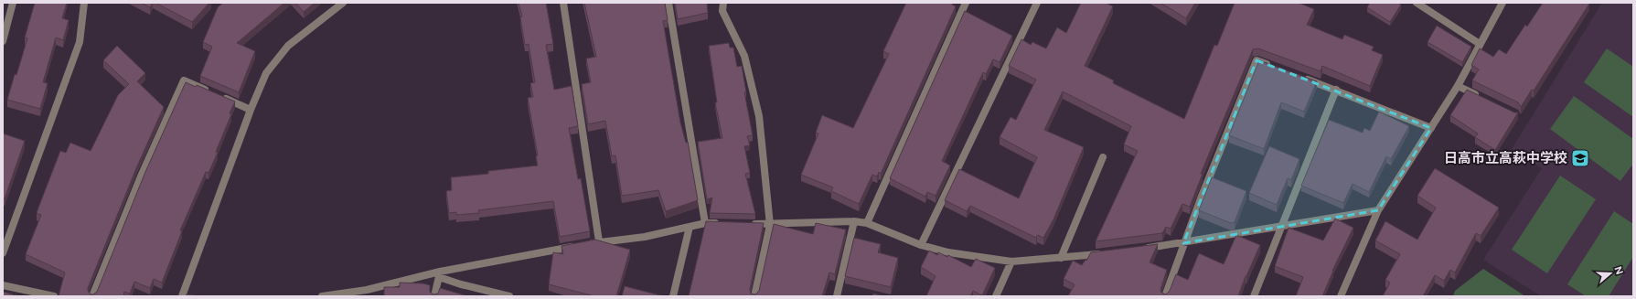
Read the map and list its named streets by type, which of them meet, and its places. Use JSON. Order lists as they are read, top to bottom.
{
  "places": {
    "school or university": ["日高市立高萩中学校"]
  },
  "north": "right"
}
